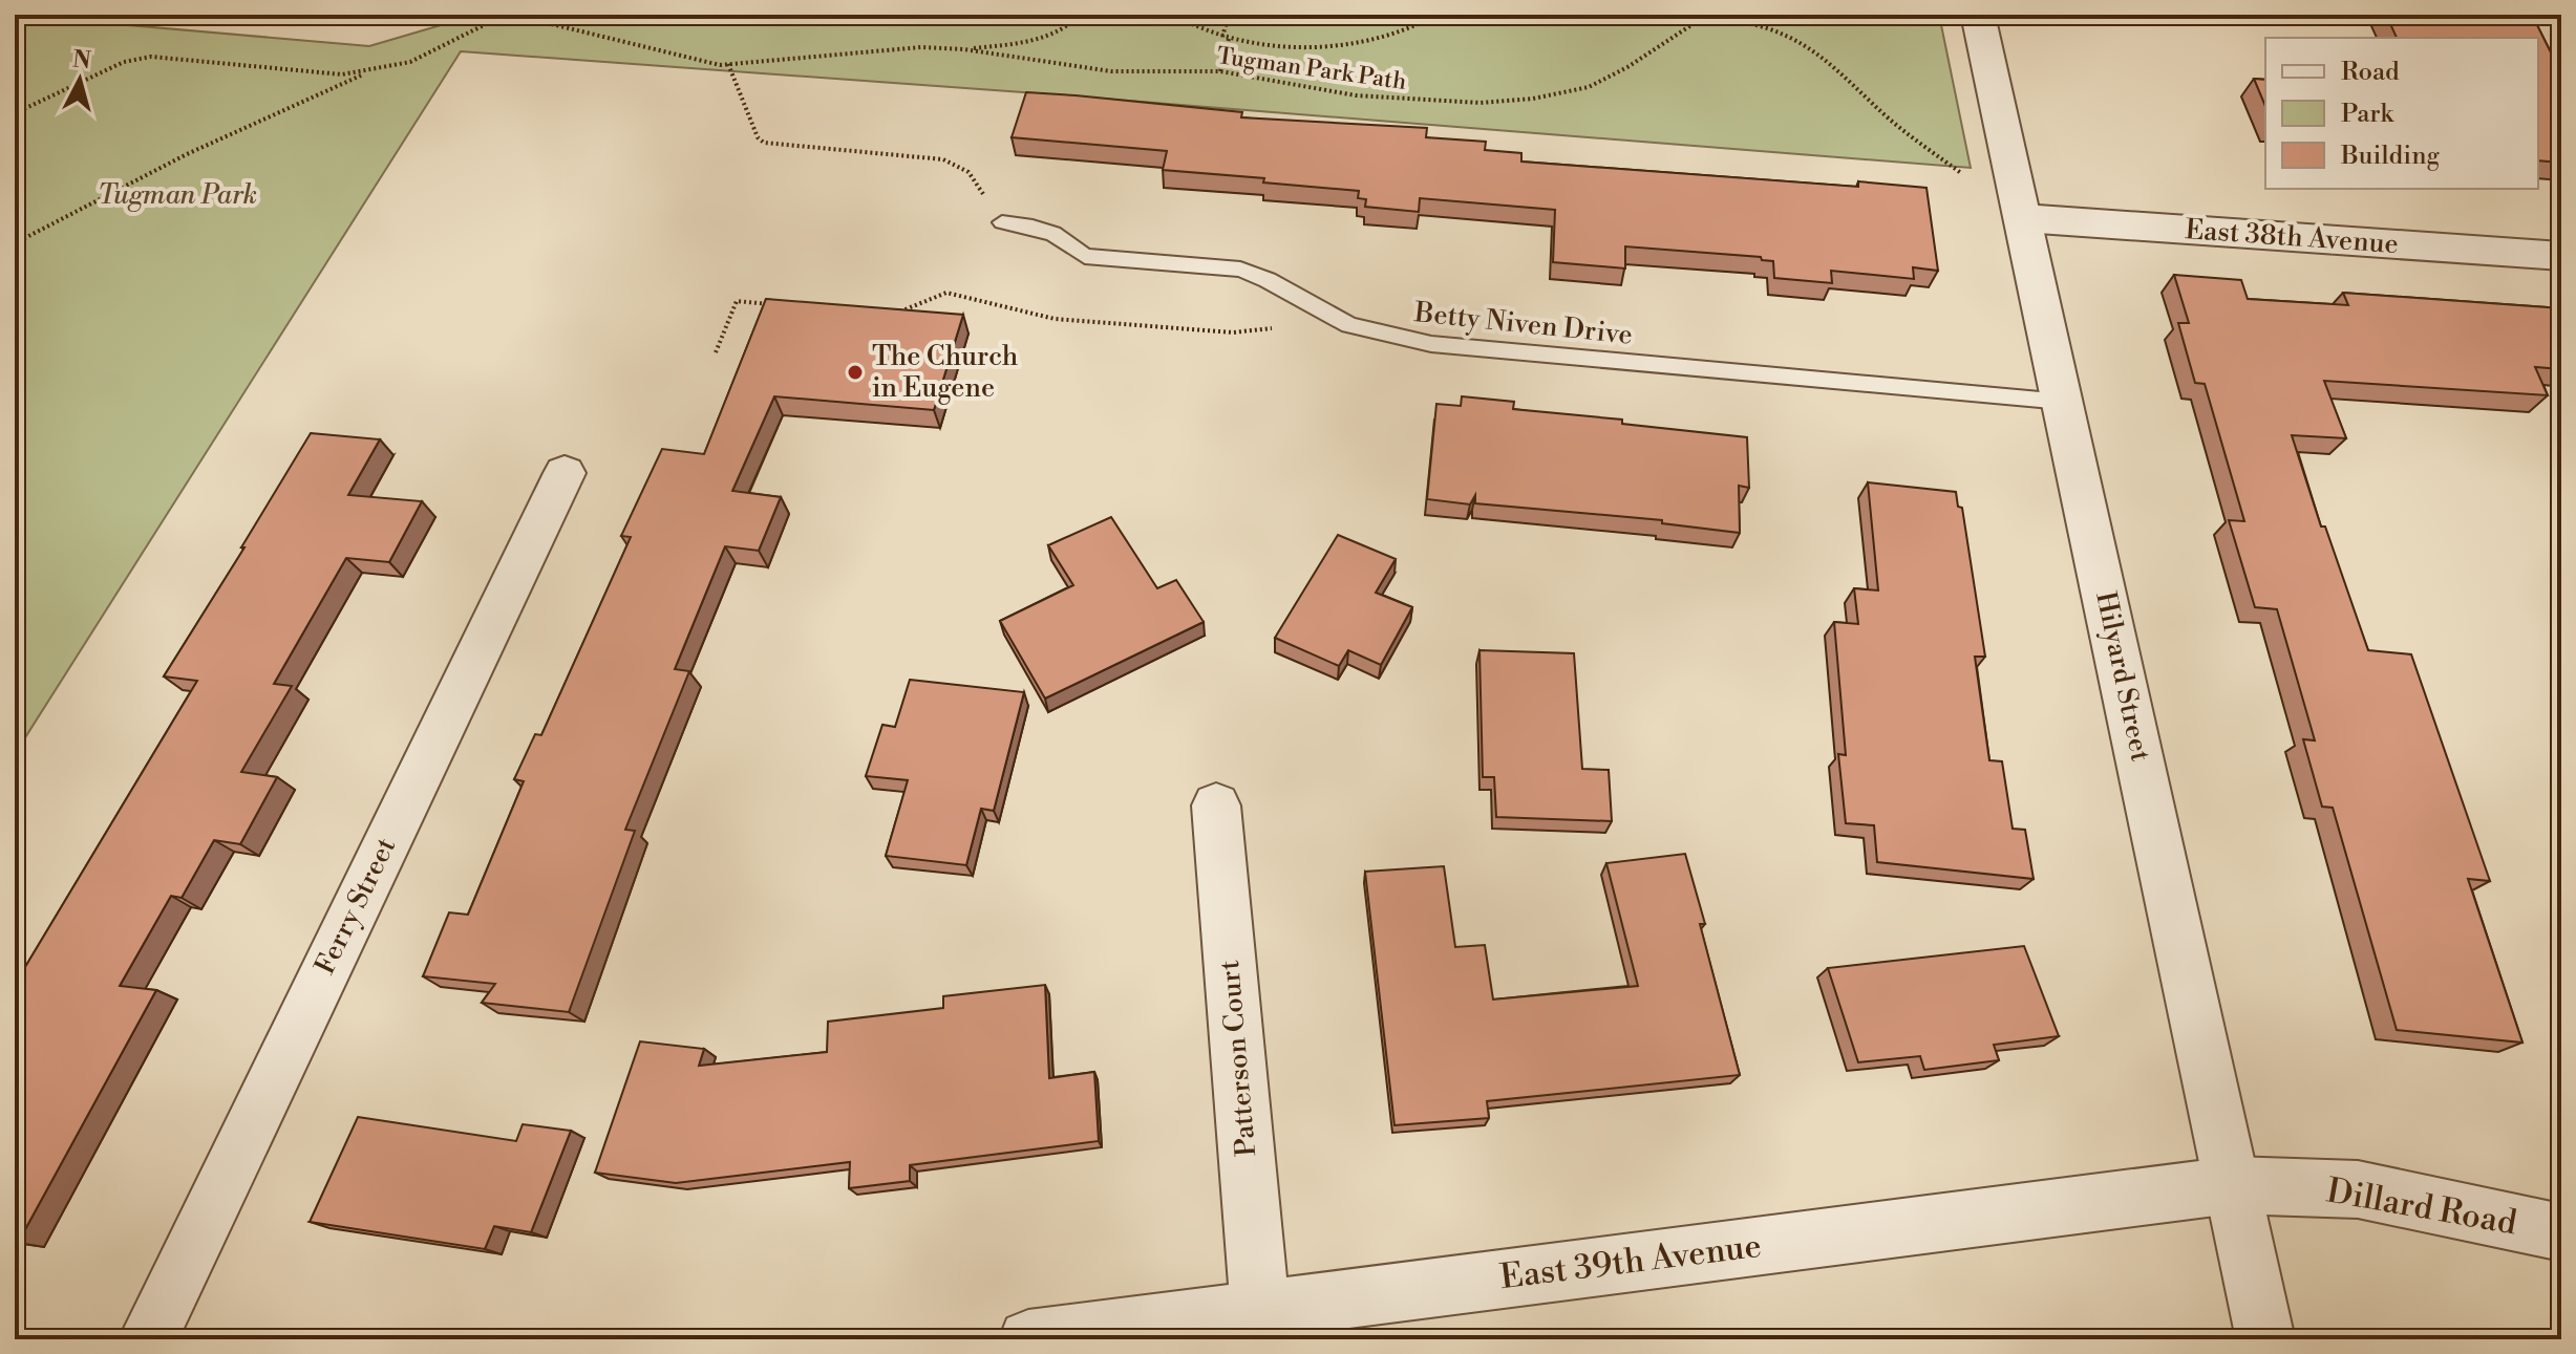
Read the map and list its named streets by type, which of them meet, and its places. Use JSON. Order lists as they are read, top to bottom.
{
  "streets": {
    "street": [
      "East 38th Avenue",
      "Hilyard Street",
      "Ferry Street",
      "Patterson Court",
      "Dillard Road",
      "East 39th Avenue"
    ],
    "lane": ["Betty Niven Drive"],
    "path": ["Tugman Park Path"]
  },
  "crossings": [
    ["East 38th Avenue", "Hilyard Street"],
    ["Betty Niven Drive", "Hilyard Street"],
    ["Hilyard Street", "Dillard Road"],
    ["Hilyard Street", "East 39th Avenue"],
    ["Patterson Court", "East 39th Avenue"],
    ["Dillard Road", "East 39th Avenue"]
  ],
  "parks": ["Tugman Park"],
  "places": ["The Church in Eugene"],
  "legend": ["Road", "Park", "Building"],
  "north": "top"
}
